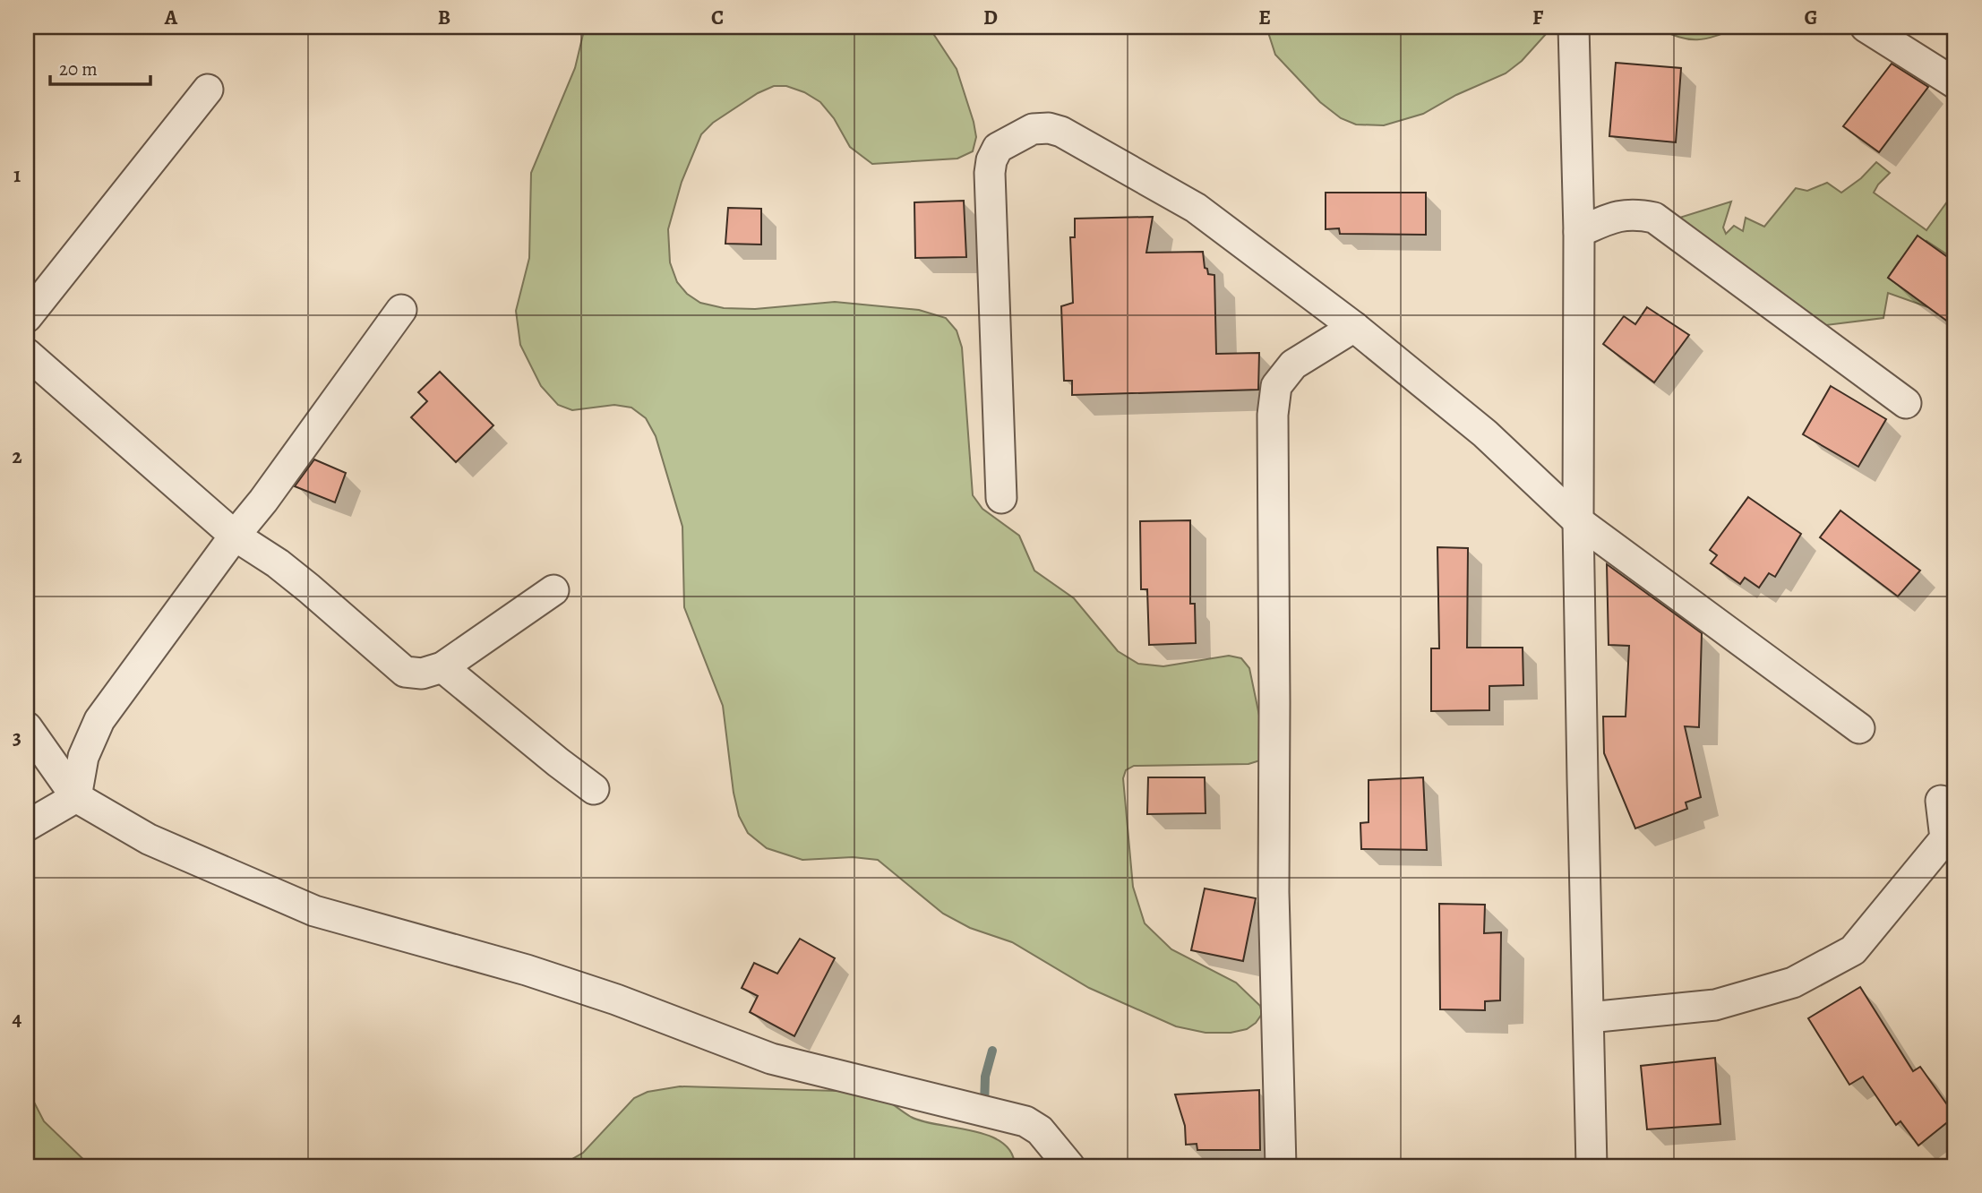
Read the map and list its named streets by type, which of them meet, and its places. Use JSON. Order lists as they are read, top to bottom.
{
  "scale_bar": "20 m",
  "grid": {
    "columns": [
      "A",
      "B",
      "C",
      "D",
      "E",
      "F",
      "G"
    ],
    "rows": [
      "1",
      "2",
      "3",
      "4"
    ]
  }
}
